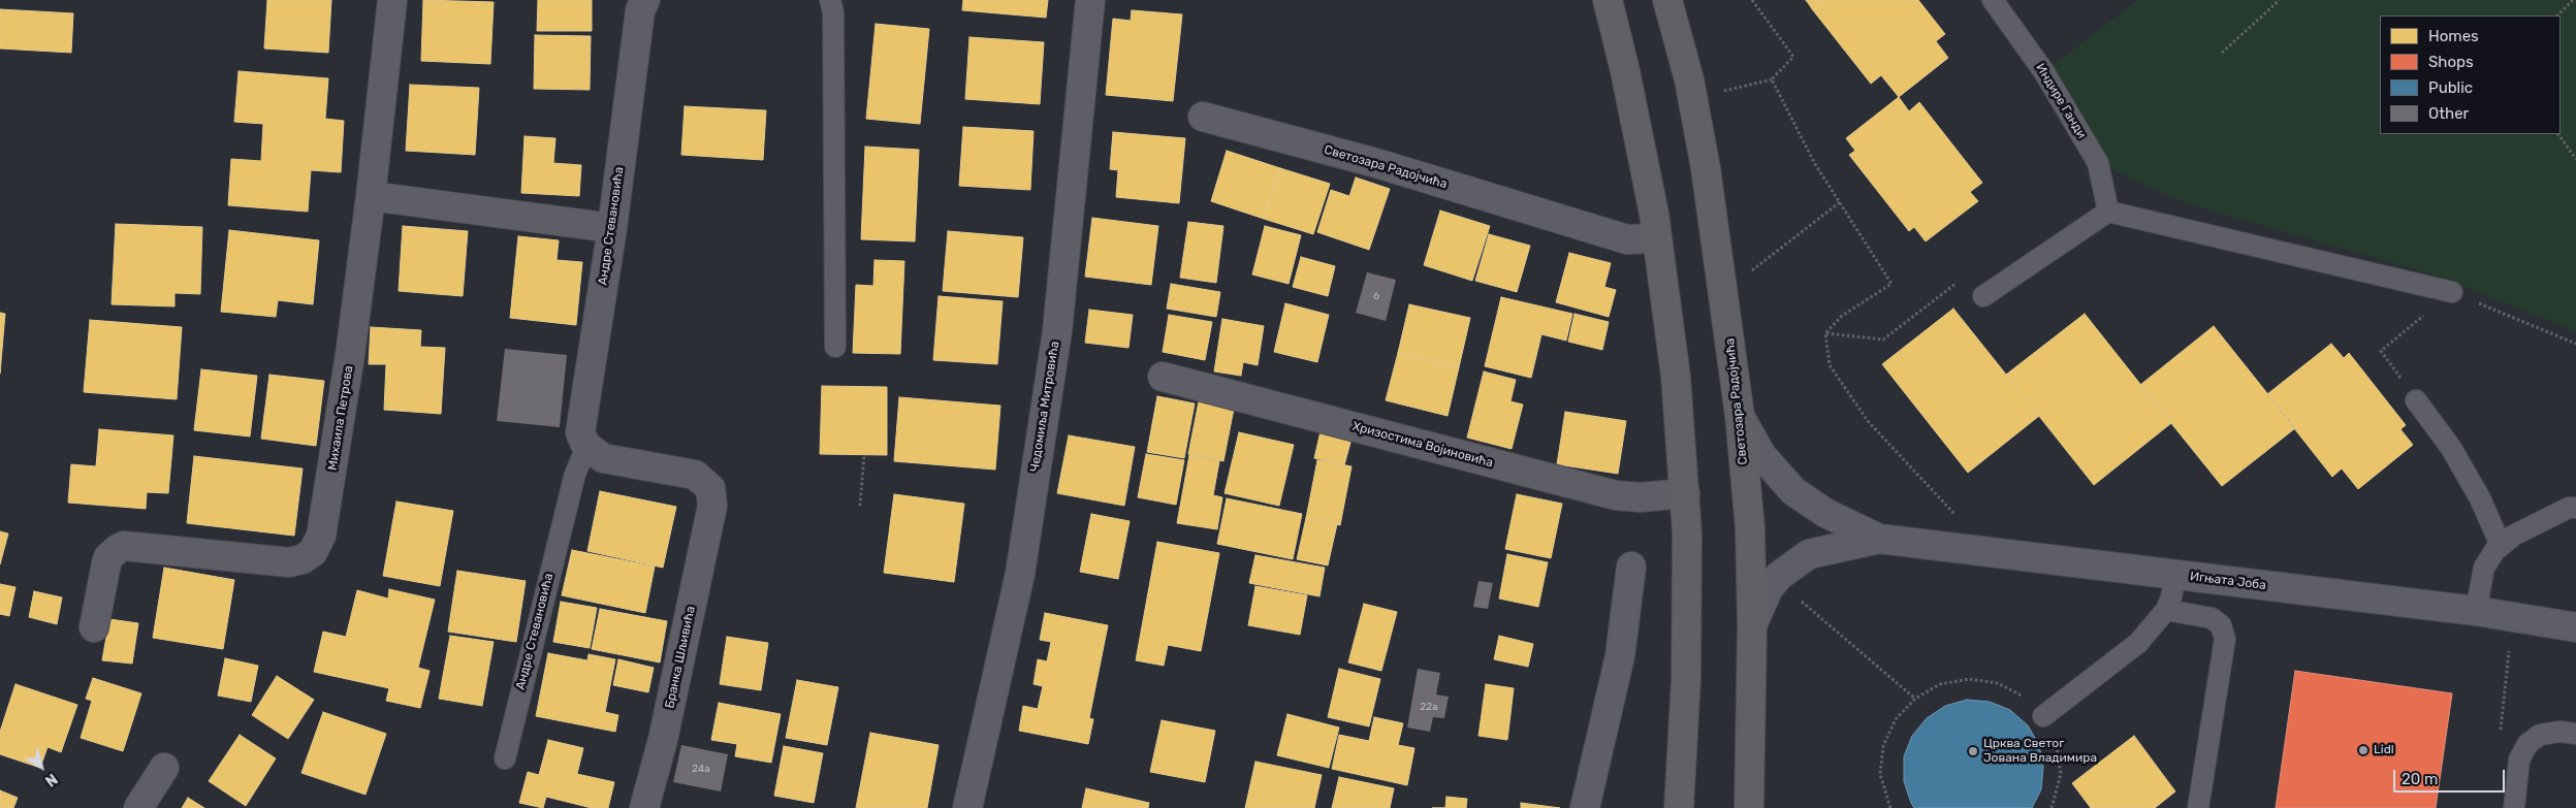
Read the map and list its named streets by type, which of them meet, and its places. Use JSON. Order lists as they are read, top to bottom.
{
  "streets": {
    "main road": ["Светозара Радојчића"],
    "street": [
      "Андре Стевановића",
      "Чедомиља Митровића",
      "Михаила Петрова",
      "Хризостима Војиновића",
      "Игњата Јоба",
      "Бранка Шљивића"
    ],
    "lane": ["Индире Ганди"]
  },
  "crossings": [
    ["Светозара Радојчића", "Игњата Јоба"],
    ["Андре Стевановића", "Бранка Шљивића"]
  ],
  "places": ["Lidl", "Црква Светог Јована Владимира"],
  "house_numbers": ["6", "22a", "24a"],
  "legend": [
    "Homes",
    "Shops",
    "Public",
    "Other"
  ],
  "scale_bar": "20 m",
  "north": "bottom right"
}
